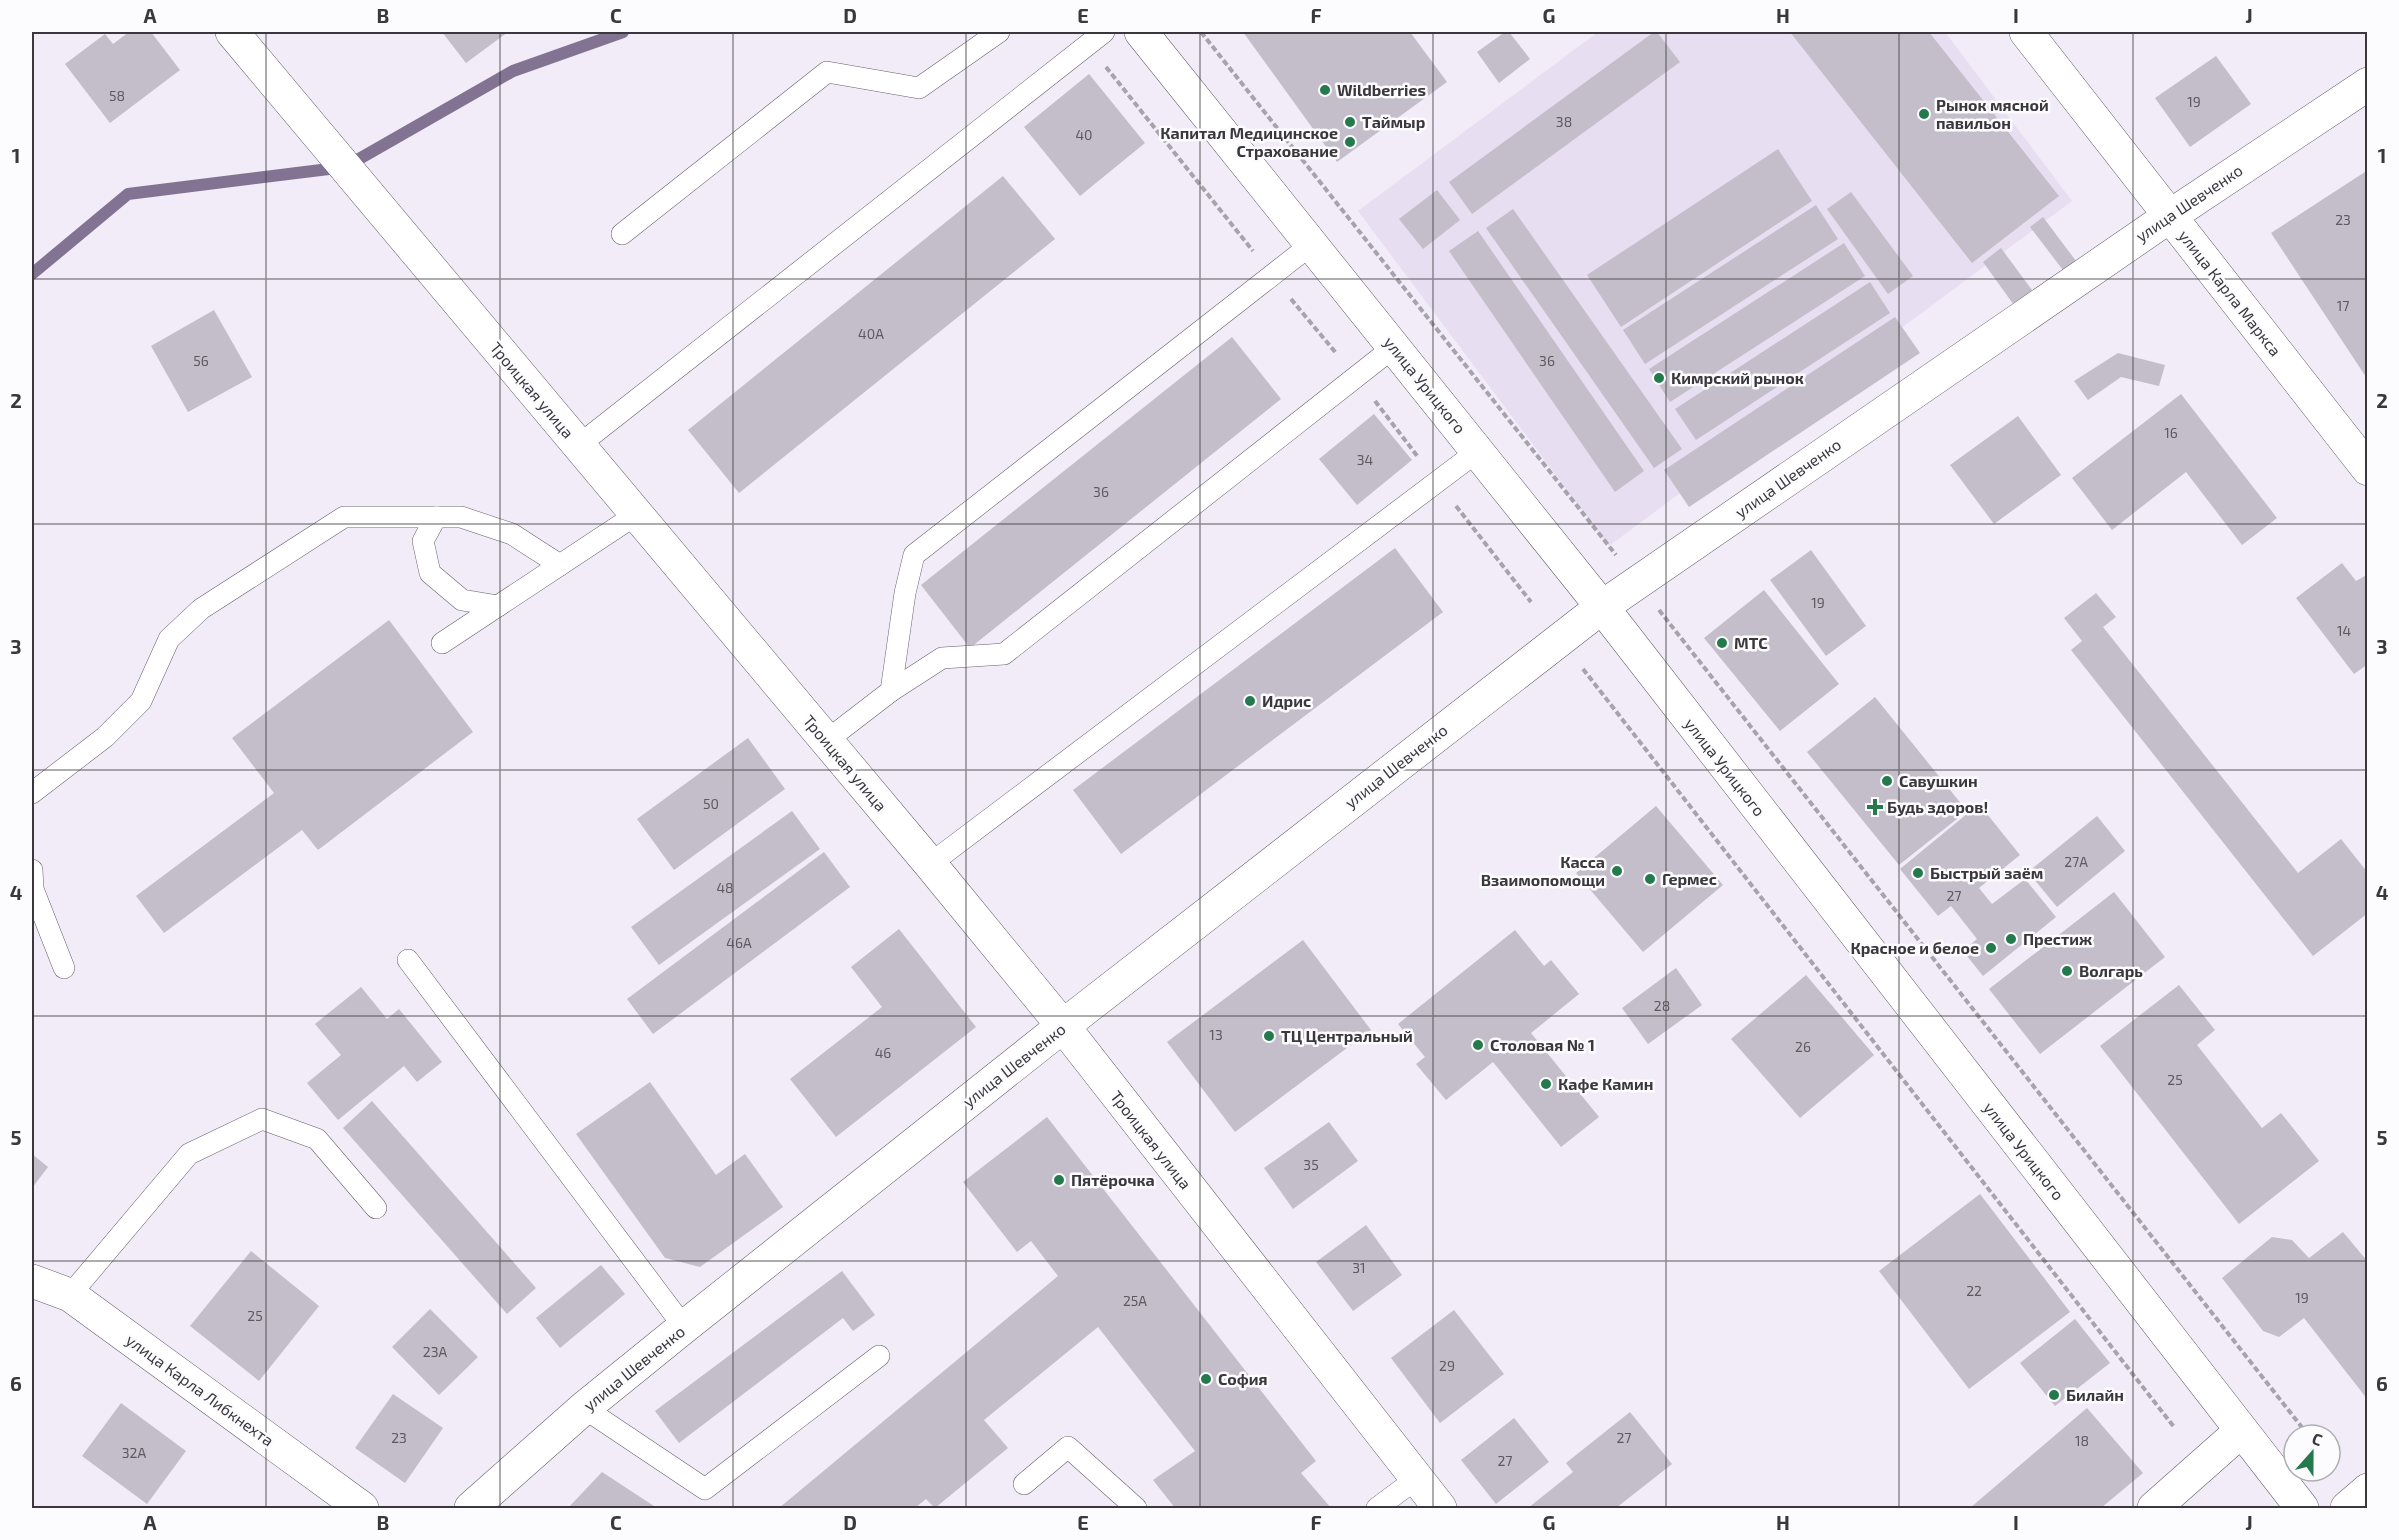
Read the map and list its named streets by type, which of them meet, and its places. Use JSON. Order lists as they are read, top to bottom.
{
  "streets": {
    "street": [
      "улица Шевченко",
      "улица Карла Маркса",
      "улица Урицкого",
      "Троицкая улица",
      "улица Карла Либкнехта"
    ]
  },
  "crossings": [
    ["улица Шевченко", "улица Карла Маркса"],
    ["улица Шевченко", "улица Урицкого"],
    ["улица Шевченко", "Троицкая улица"]
  ],
  "places": {
    "other": [
      "Wildberries",
      "Рынок мясной павильон",
      "Таймыр",
      "Капитал Медицинское Страхование",
      "Кимрский рынок",
      "МТС",
      "Идрис",
      "Савушкин",
      "Касса Взаимопомощи",
      "Быстрый заём",
      "Гермес",
      "Престиж",
      "Красное и белое",
      "Волгарь",
      "ТЦ Центральный",
      "Столовая № 1",
      "Кафе Камин",
      "Пятёрочка",
      "София",
      "Билайн"
    ],
    "health": ["Будь здоров!"]
  },
  "house_numbers": [
    "58",
    "19",
    "38",
    "40",
    "23",
    "17",
    "40А",
    "56",
    "36",
    "16",
    "34",
    "36",
    "19",
    "14",
    "50",
    "27А",
    "48",
    "27",
    "46А",
    "28",
    "13",
    "26",
    "46",
    "25",
    "35",
    "31",
    "22",
    "19",
    "25А",
    "25",
    "23А",
    "29",
    "23",
    "27",
    "18",
    "32А",
    "27"
  ],
  "north": "top",
  "grid": {
    "columns": [
      "A",
      "B",
      "C",
      "D",
      "E",
      "F",
      "G",
      "H",
      "I",
      "J"
    ],
    "rows": [
      "1",
      "2",
      "3",
      "4",
      "5",
      "6"
    ]
  }
}
